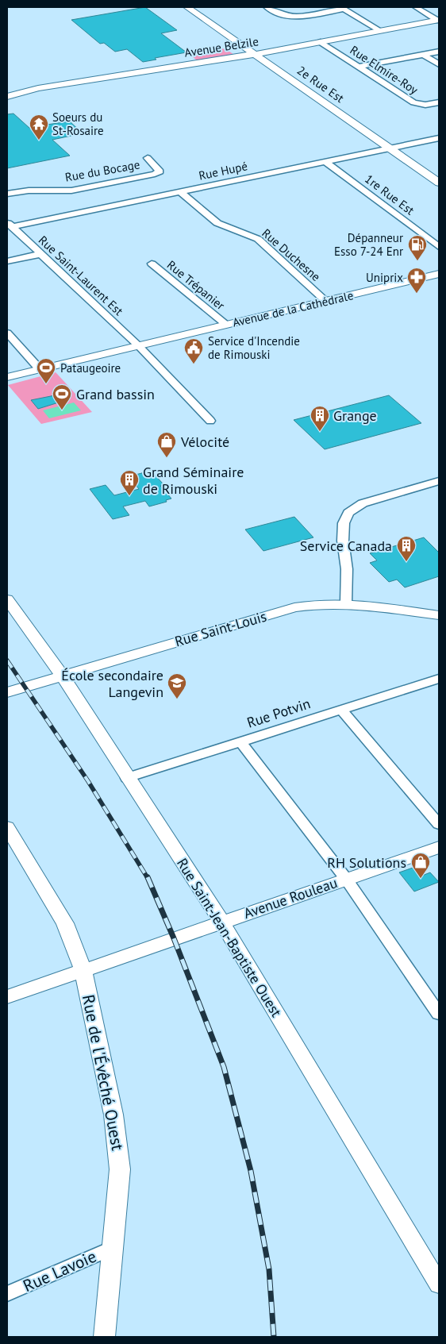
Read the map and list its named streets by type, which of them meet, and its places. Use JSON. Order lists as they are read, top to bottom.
{
  "streets": {
    "street": [
      "Avenue Belzile",
      "Rue Elmire-Roy",
      "2e Rue Est",
      "Rue du Bocage",
      "Rue Hupé",
      "1re Rue Est",
      "Rue Duchesne",
      "Rue Saint-Laurent Est",
      "Rue Trépanier",
      "Avenue de la Cathédrale",
      "Rue Saint-Louis",
      "Rue Potvin",
      "Avenue Rouleau",
      "Rue Saint-Jean-Baptiste Ouest",
      "Rue de l'Évêché Ouest",
      "Rue Lavoie"
    ]
  },
  "crossings": [
    ["Avenue Belzile", "Rue Elmire-Roy"],
    ["Avenue Belzile", "2e Rue Est"],
    ["2e Rue Est", "Rue Hupé"],
    ["Rue Hupé", "1re Rue Est"],
    ["Rue Hupé", "Rue Duchesne"],
    ["Rue Hupé", "Rue Saint-Laurent Est"],
    ["Rue Duchesne", "Avenue de la Cathédrale"],
    ["Rue Saint-Laurent Est", "Avenue de la Cathédrale"],
    ["Rue Trépanier", "Avenue de la Cathédrale"],
    ["Rue Saint-Louis", "Rue Saint-Jean-Baptiste Ouest"],
    ["Rue Potvin", "Rue Saint-Jean-Baptiste Ouest"],
    ["Avenue Rouleau", "Rue Saint-Jean-Baptiste Ouest"],
    ["Avenue Rouleau", "Rue de l'Évêché Ouest"],
    ["Rue de l'Évêché Ouest", "Rue Lavoie"]
  ],
  "places": {
    "temple": ["Soeurs du St-Rosaire"],
    "fuel station": ["Dépanneur Esso 7-24 Enr"],
    "pharmacy": ["Uniprix"],
    "public building": ["Service d'Incendie de Rimouski"],
    "sports": ["Pataugeoire", "Grand bassin"],
    "building": ["Grange", "Grand Séminaire de Rimouski", "Service Canada"],
    "shop": ["Vélocité", "RH Solutions"],
    "school or university": ["École secondaire Langevin"]
  }
}
